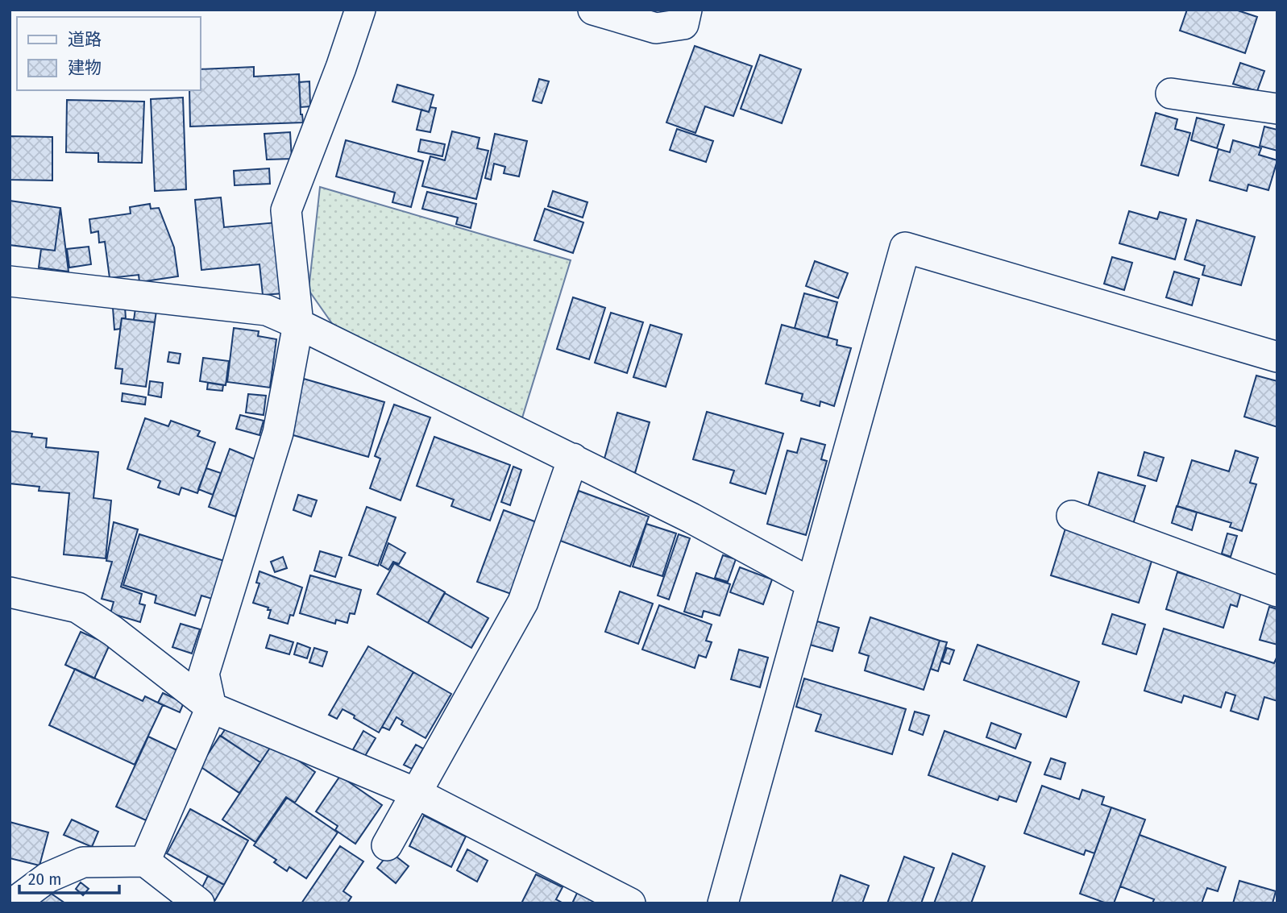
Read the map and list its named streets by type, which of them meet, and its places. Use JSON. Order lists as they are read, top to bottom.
{
  "legend": ["道路", "建物"],
  "scale_bar": "20 m"
}
